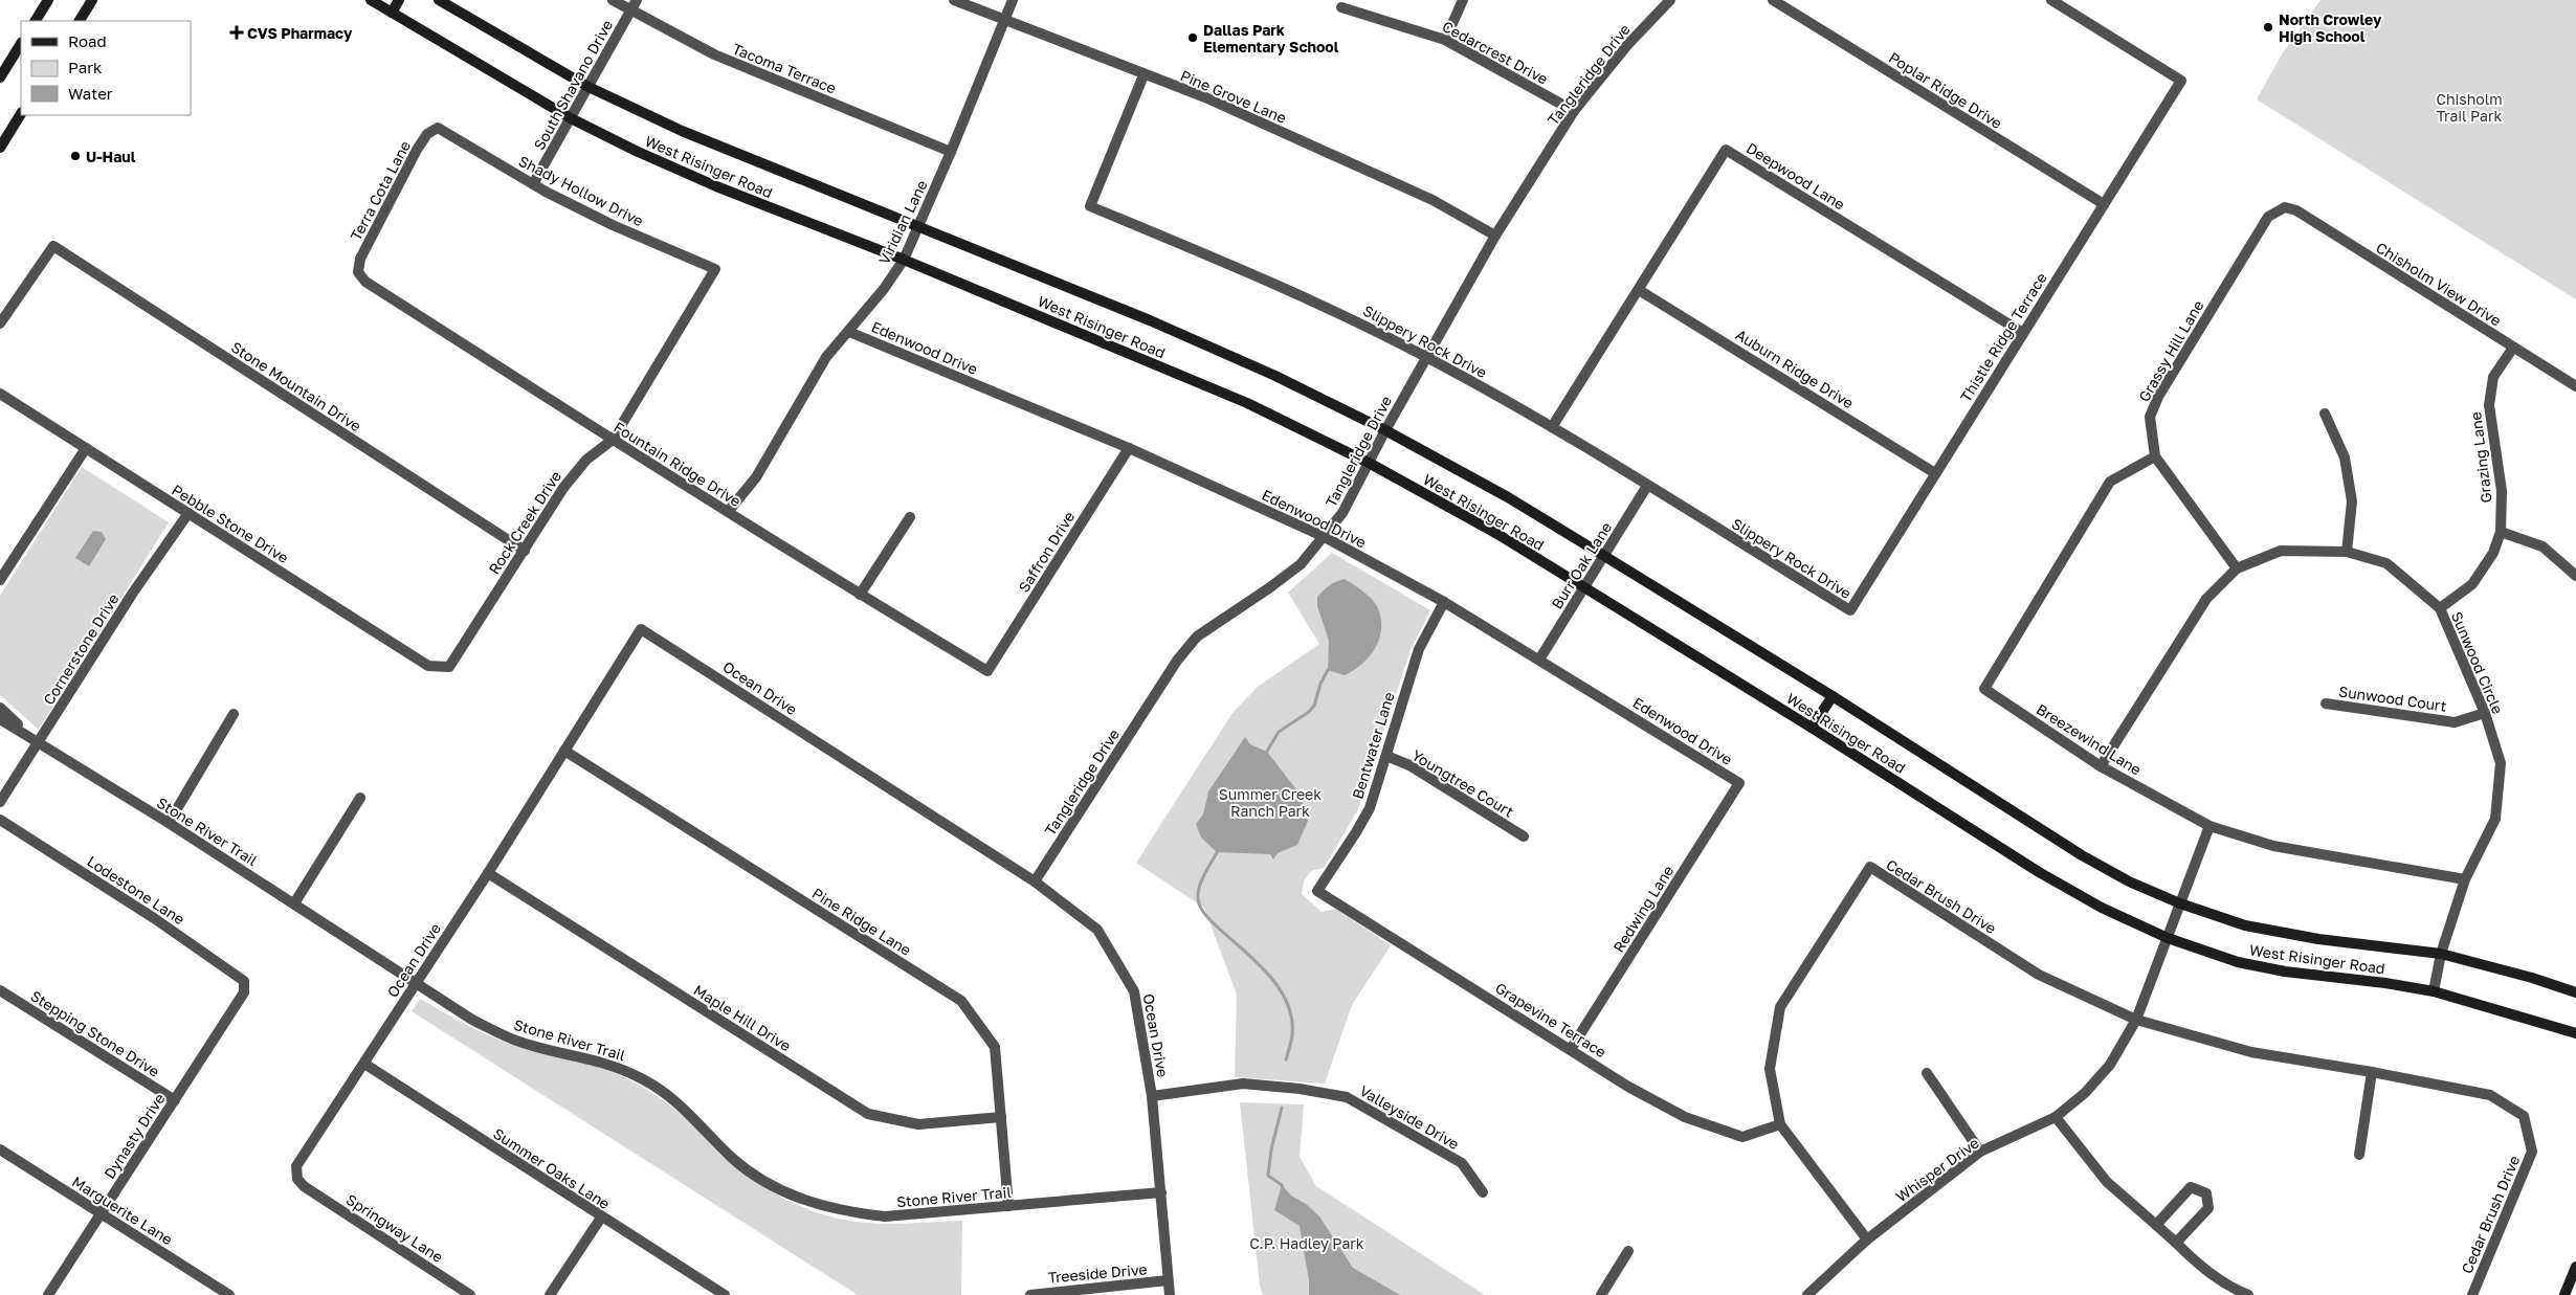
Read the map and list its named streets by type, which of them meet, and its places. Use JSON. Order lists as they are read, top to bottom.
{
  "streets": {
    "main road": ["West Risinger Road"],
    "street": [
      "Cedarcrest Drive",
      "Tacoma Terrace",
      "Tangleridge Drive",
      "South Shavano Drive",
      "Poplar Ridge Drive",
      "Pine Grove Lane",
      "Deepwood Lane",
      "Terra Cota Lane",
      "Shady Hollow Drive",
      "Viridian Lane",
      "Chisholm View Drive",
      "Thistle Ridge Terrace",
      "Slippery Rock Drive",
      "Edenwood Drive",
      "Grassy Hill Lane",
      "Auburn Ridge Drive",
      "Stone Mountain Drive",
      "Grazing Lane",
      "Fountain Ridge Drive",
      "Rock Creek Drive",
      "Pebble Stone Drive",
      "Saffron Drive",
      "Burr Oak Lane",
      "Cornerstone Drive",
      "Sunwood Circle",
      "Ocean Drive",
      "Sunwood Court",
      "Breezewind Lane",
      "Bentwater Lane",
      "Youngtree Court",
      "Stone River Trail",
      "Lodestone Lane",
      "Cedar Brush Drive",
      "Redwing Lane",
      "Pine Ridge Lane",
      "Maple Hill Drive",
      "Grapevine Terrace",
      "Stepping Stone Drive",
      "Valleyside Drive",
      "Dynasty Drive",
      "Summer Oaks Lane",
      "Whisper Drive",
      "Marguerite Lane",
      "Springway Lane",
      "Treeside Drive"
    ]
  },
  "crossings": [
    ["Cedarcrest Drive", "Tangleridge Drive"],
    ["Tacoma Terrace", "South Shavano Drive"],
    ["Tacoma Terrace", "Viridian Lane"],
    ["Tangleridge Drive", "Pine Grove Lane"],
    ["Tangleridge Drive", "West Risinger Road"],
    ["Tangleridge Drive", "Slippery Rock Drive"],
    ["Tangleridge Drive", "Edenwood Drive"],
    ["Tangleridge Drive", "Ocean Drive"],
    ["South Shavano Drive", "West Risinger Road"],
    ["South Shavano Drive", "Shady Hollow Drive"],
    ["Poplar Ridge Drive", "Thistle Ridge Terrace"],
    ["Pine Grove Lane", "Viridian Lane"],
    ["Pine Grove Lane", "Slippery Rock Drive"],
    ["West Risinger Road", "Viridian Lane"],
    ["West Risinger Road", "Burr Oak Lane"],
    ["West Risinger Road", "Sunwood Circle"],
    ["West Risinger Road", "Whisper Drive"],
    ["Deepwood Lane", "Thistle Ridge Terrace"],
    ["Deepwood Lane", "Slippery Rock Drive"],
    ["Deepwood Lane", "Auburn Ridge Drive"],
    ["Terra Cota Lane", "Shady Hollow Drive"],
    ["Terra Cota Lane", "Fountain Ridge Drive"],
    ["Shady Hollow Drive", "Rock Creek Drive"],
    ["Viridian Lane", "Edenwood Drive"],
    ["Viridian Lane", "Fountain Ridge Drive"],
    ["Chisholm View Drive", "Grassy Hill Lane"],
    ["Chisholm View Drive", "Grazing Lane"],
    ["Thistle Ridge Terrace", "Slippery Rock Drive"],
    ["Thistle Ridge Terrace", "Auburn Ridge Drive"],
    ["Slippery Rock Drive", "Burr Oak Lane"],
    ["Edenwood Drive", "Saffron Drive"],
    ["Edenwood Drive", "Burr Oak Lane"],
    ["Edenwood Drive", "Bentwater Lane"],
    ["Edenwood Drive", "Redwing Lane"],
    ["Grassy Hill Lane", "Sunwood Circle"],
    ["Grassy Hill Lane", "Breezewind Lane"],
    ["Stone Mountain Drive", "Rock Creek Drive"],
    ["Grazing Lane", "Sunwood Circle"],
    ["Fountain Ridge Drive", "Rock Creek Drive"],
    ["Fountain Ridge Drive", "Saffron Drive"],
    ["Rock Creek Drive", "Pebble Stone Drive"],
    ["Pebble Stone Drive", "Cornerstone Drive"],
    ["Cornerstone Drive", "Stone River Trail"],
    ["Sunwood Circle", "Sunwood Court"],
    ["Sunwood Circle", "Breezewind Lane"],
    ["Ocean Drive", "Stone River Trail"],
    ["Ocean Drive", "Pine Ridge Lane"],
    ["Ocean Drive", "Maple Hill Drive"],
    ["Ocean Drive", "Valleyside Drive"],
    ["Ocean Drive", "Summer Oaks Lane"],
    ["Ocean Drive", "Springway Lane"],
    ["Ocean Drive", "Treeside Drive"],
    ["Breezewind Lane", "Whisper Drive"],
    ["Bentwater Lane", "Youngtree Court"],
    ["Bentwater Lane", "Grapevine Terrace"],
    ["Stone River Trail", "Pine Ridge Lane"],
    ["Lodestone Lane", "Dynasty Drive"],
    ["Cedar Brush Drive", "Grapevine Terrace"],
    ["Cedar Brush Drive", "Whisper Drive"],
    ["Redwing Lane", "Grapevine Terrace"],
    ["Pine Ridge Lane", "Maple Hill Drive"],
    ["Stepping Stone Drive", "Dynasty Drive"],
    ["Dynasty Drive", "Marguerite Lane"]
  ],
  "parks": ["Chisholm Trail Park", "Summer Creek Ranch Park", "C.P. Hadley Park"],
  "places": {
    "other": ["North Crowley High School", "Dallas Park Elementary School", "U-Haul"],
    "health": ["CVS Pharmacy"]
  },
  "legend": ["Road", "Park", "Water"]
}
